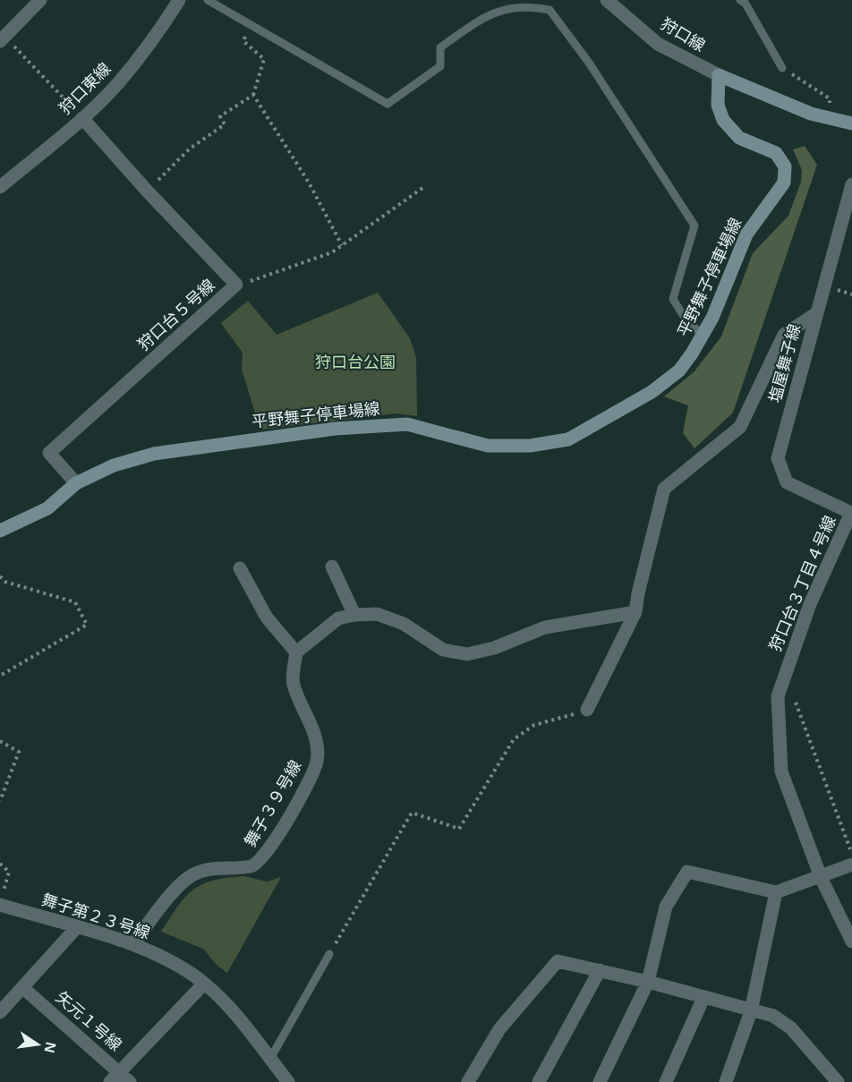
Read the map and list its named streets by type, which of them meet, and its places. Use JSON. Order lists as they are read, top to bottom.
{
  "streets": {
    "main road": ["平野舞子停車場線"],
    "street": [
      "狩口線",
      "狩口東線",
      "狩口台５号線",
      "塩屋舞子線",
      "狩口台３丁目４号線",
      "舞子３９号線",
      "舞子第２３号線",
      "矢元１号線"
    ]
  },
  "crossings": [
    ["狩口線", "平野舞子停車場線"],
    ["狩口東線", "狩口台５号線"],
    ["平野舞子停車場線", "狩口台５号線"],
    ["塩屋舞子線", "狩口台３丁目４号線"],
    ["舞子３９号線", "舞子第２３号線"]
  ],
  "parks": ["狩口台公園"],
  "north": "right"
}
